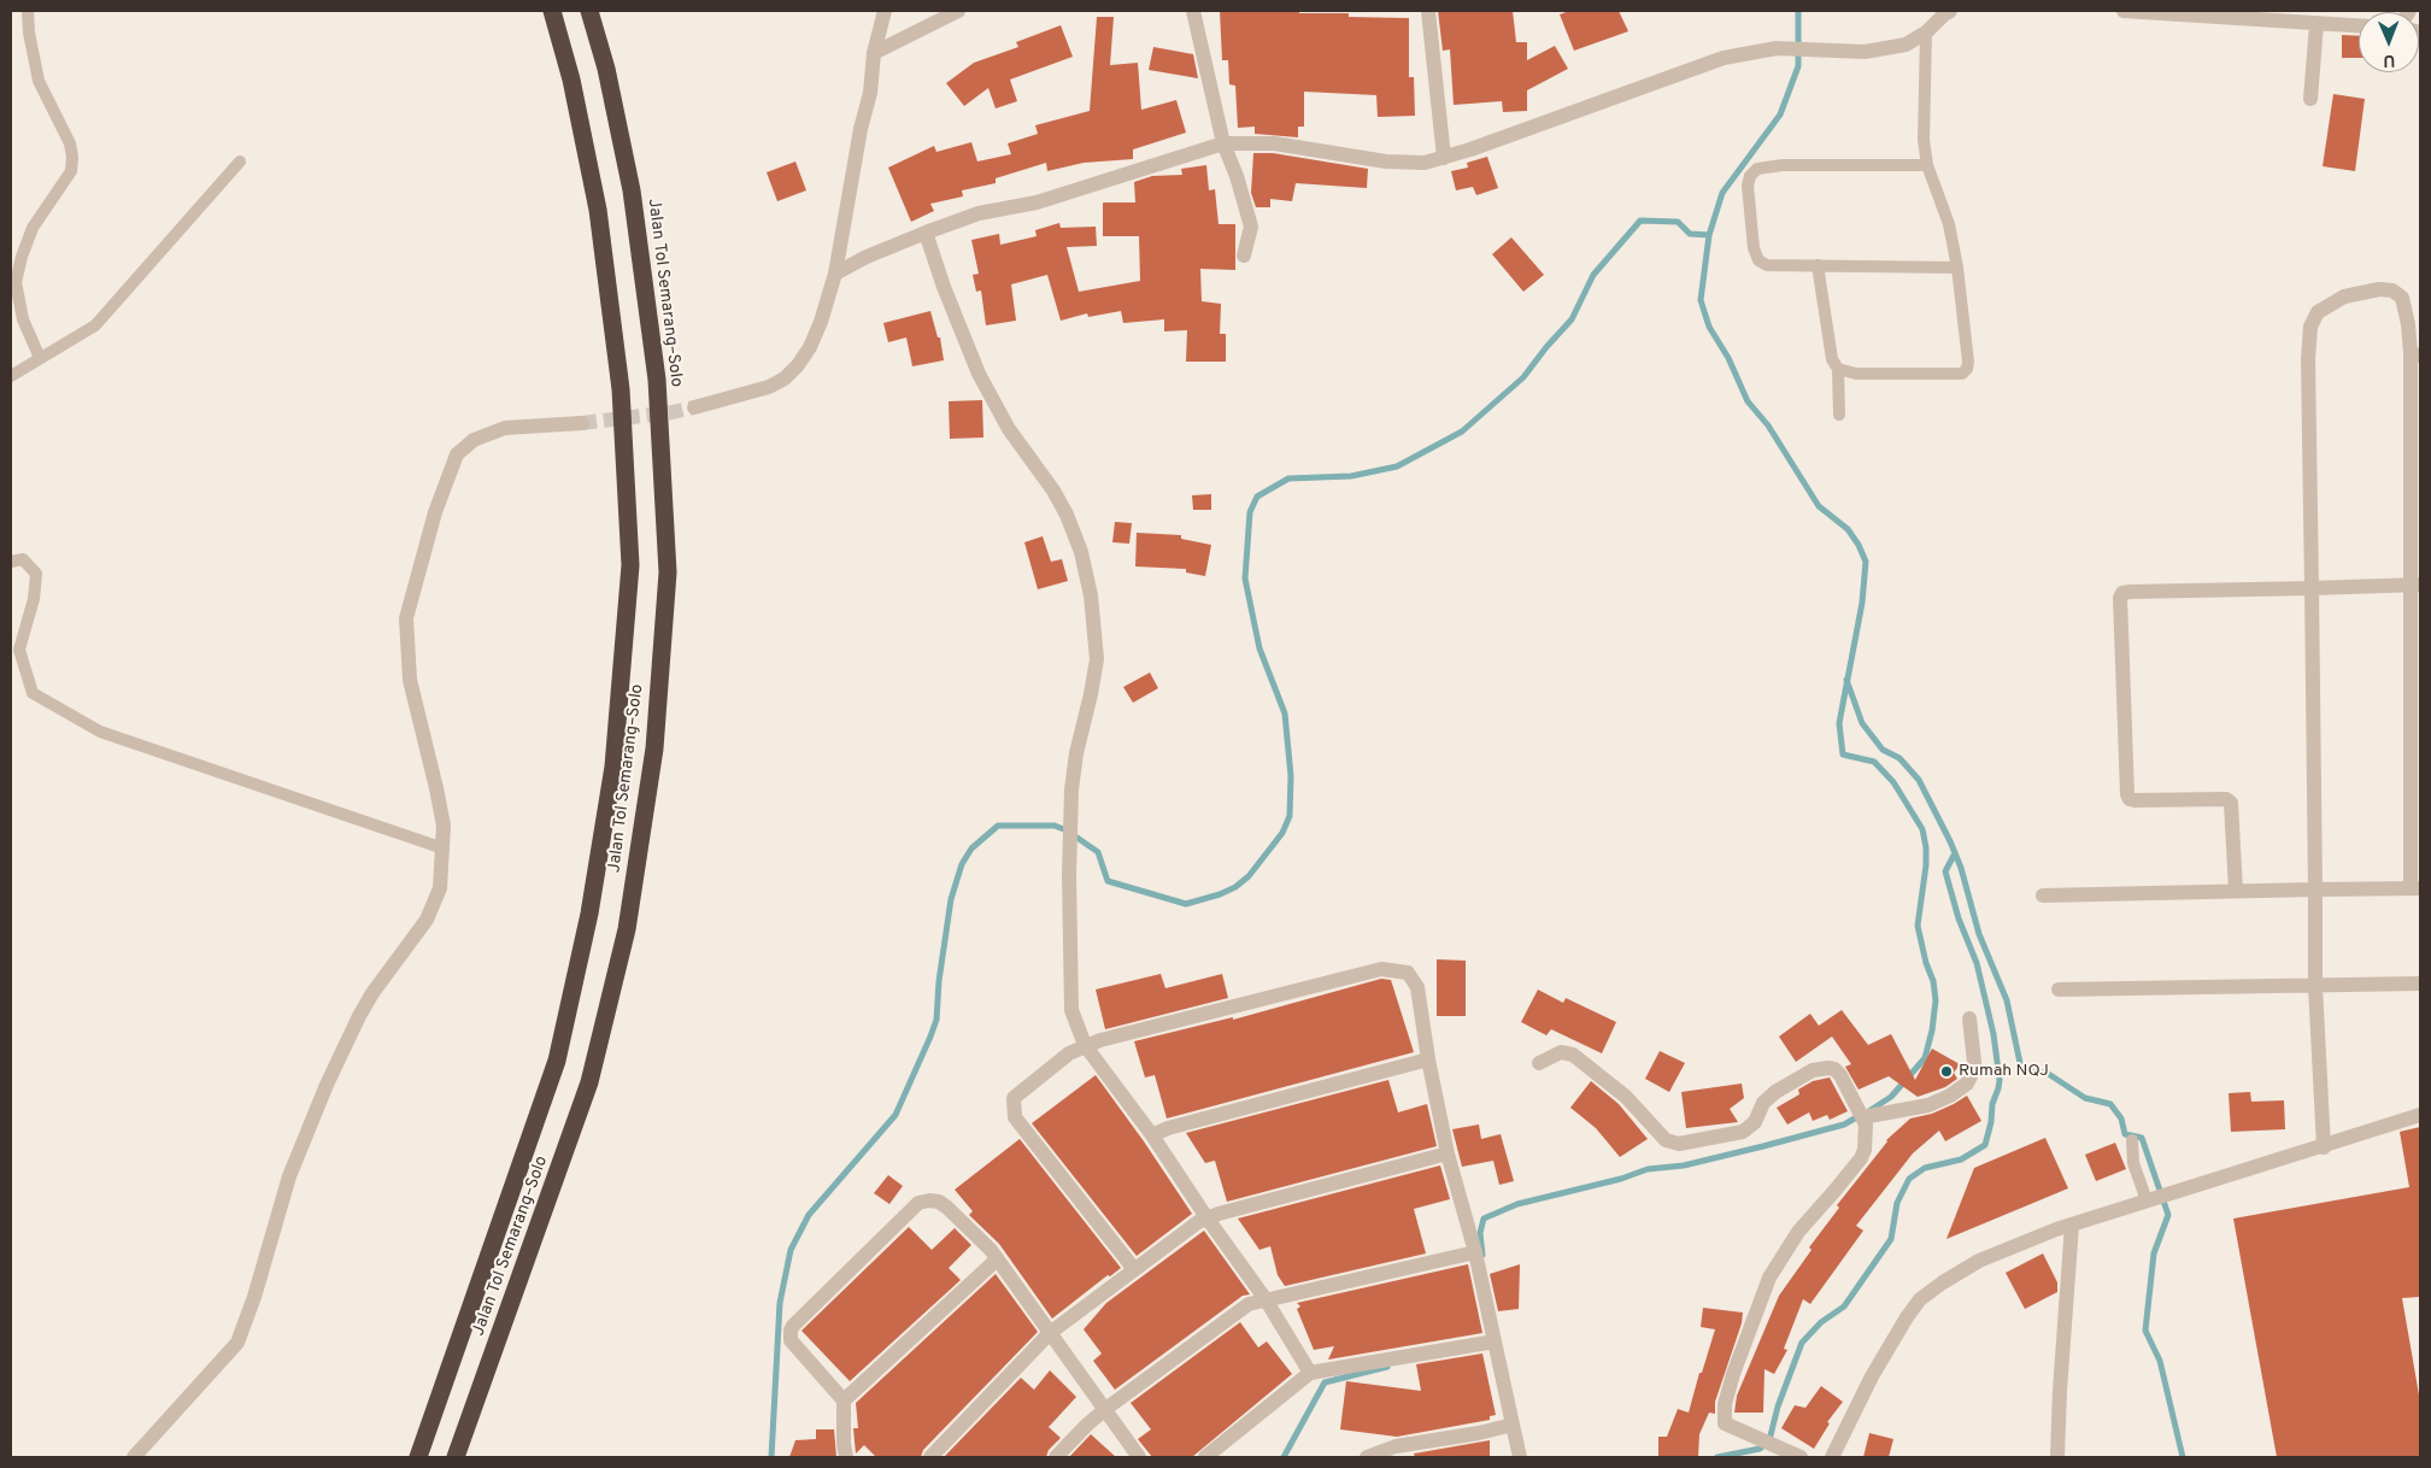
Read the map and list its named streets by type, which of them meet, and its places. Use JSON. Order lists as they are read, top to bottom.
{
  "streets": {
    "highway": ["Jalan Tol Semarang–Solo"]
  },
  "places": ["Rumah NQJ"],
  "north": "bottom"
}
